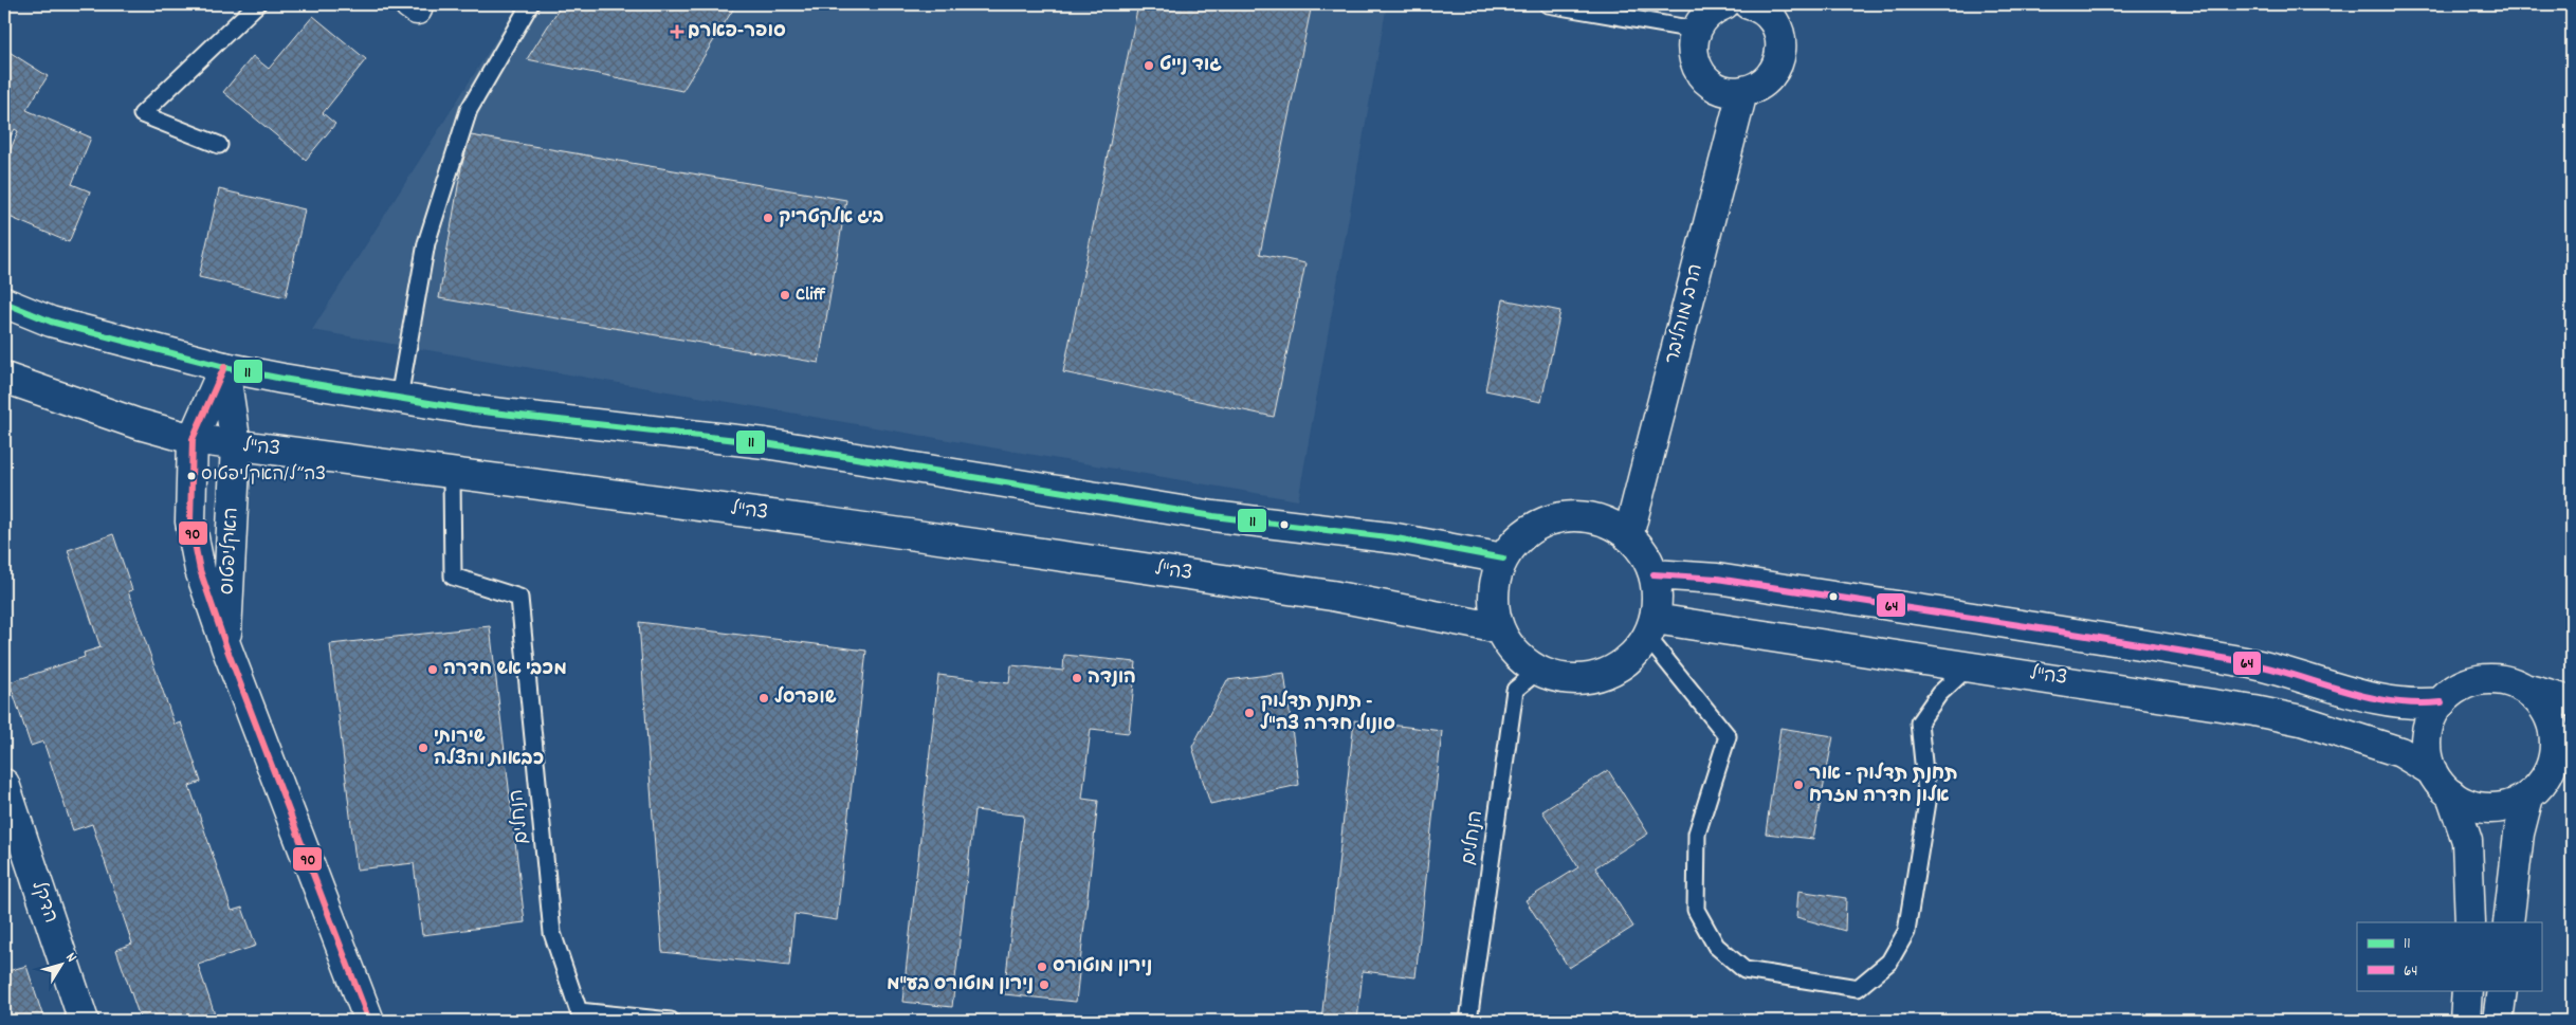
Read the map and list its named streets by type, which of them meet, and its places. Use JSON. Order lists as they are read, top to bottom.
{
  "streets": {
    "main road": [
      "הרב מוהליבר",
      "צה\"ל",
      "האקליפטוס",
      "הדקל"
    ],
    "lane": ["הנחלים"]
  },
  "crossings": [
    ["הרב מוהליבר", "צה\"ל"],
    ["הרב מוהליבר", "הנחלים"],
    ["צה\"ל", "האקליפטוס"],
    ["צה\"ל", "הנחלים"]
  ],
  "places": {
    "health": ["סופר-פארם"],
    "other": [
      "גוד נייט",
      "ביג אלקטריק",
      "Cliff",
      "צה״ל/האקליפטוס",
      "מכבי אש חדרה",
      "הונדה",
      "שופרסל",
      "תחנת תדלוק - סונול חדרה צה\"ל",
      "שירותי כבאות והצלה",
      "תחנת תדלוק - אור אלון חדרה מזרח",
      "נירון מוטורס",
      "נירון מוטורס בע\"מ"
    ]
  },
  "lines": ["transit line 11", "transit line 90", "transit line 64"],
  "legend": ["11", "64"],
  "north": "top right"
}
